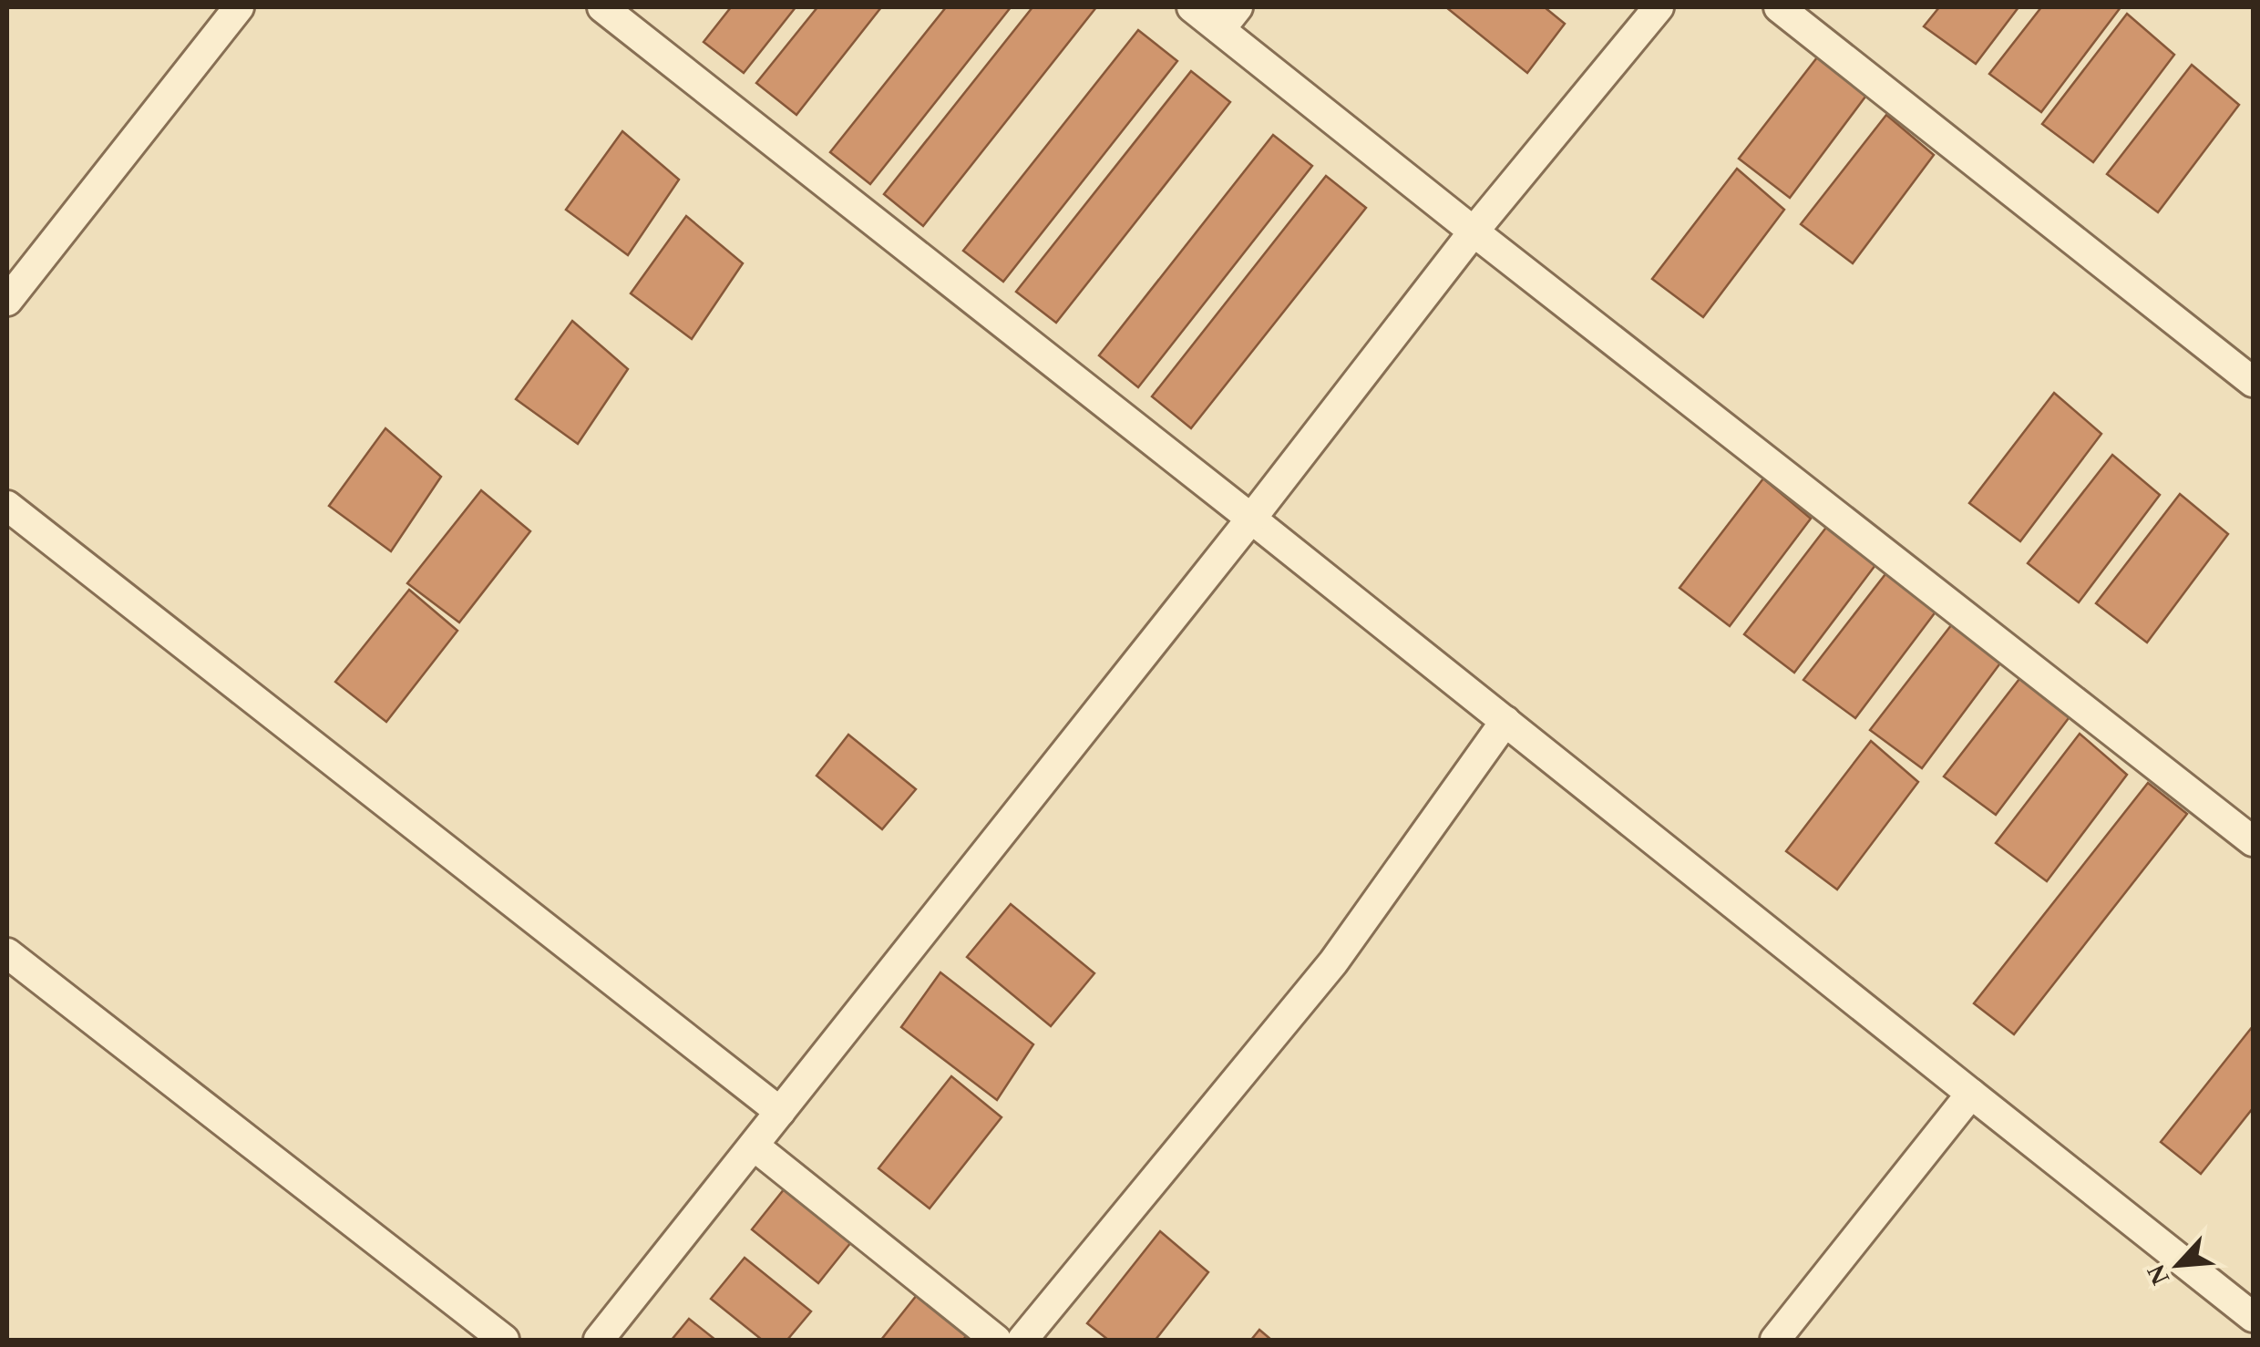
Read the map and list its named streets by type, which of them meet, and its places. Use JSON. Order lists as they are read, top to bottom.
{
  "north": "bottom left"
}
